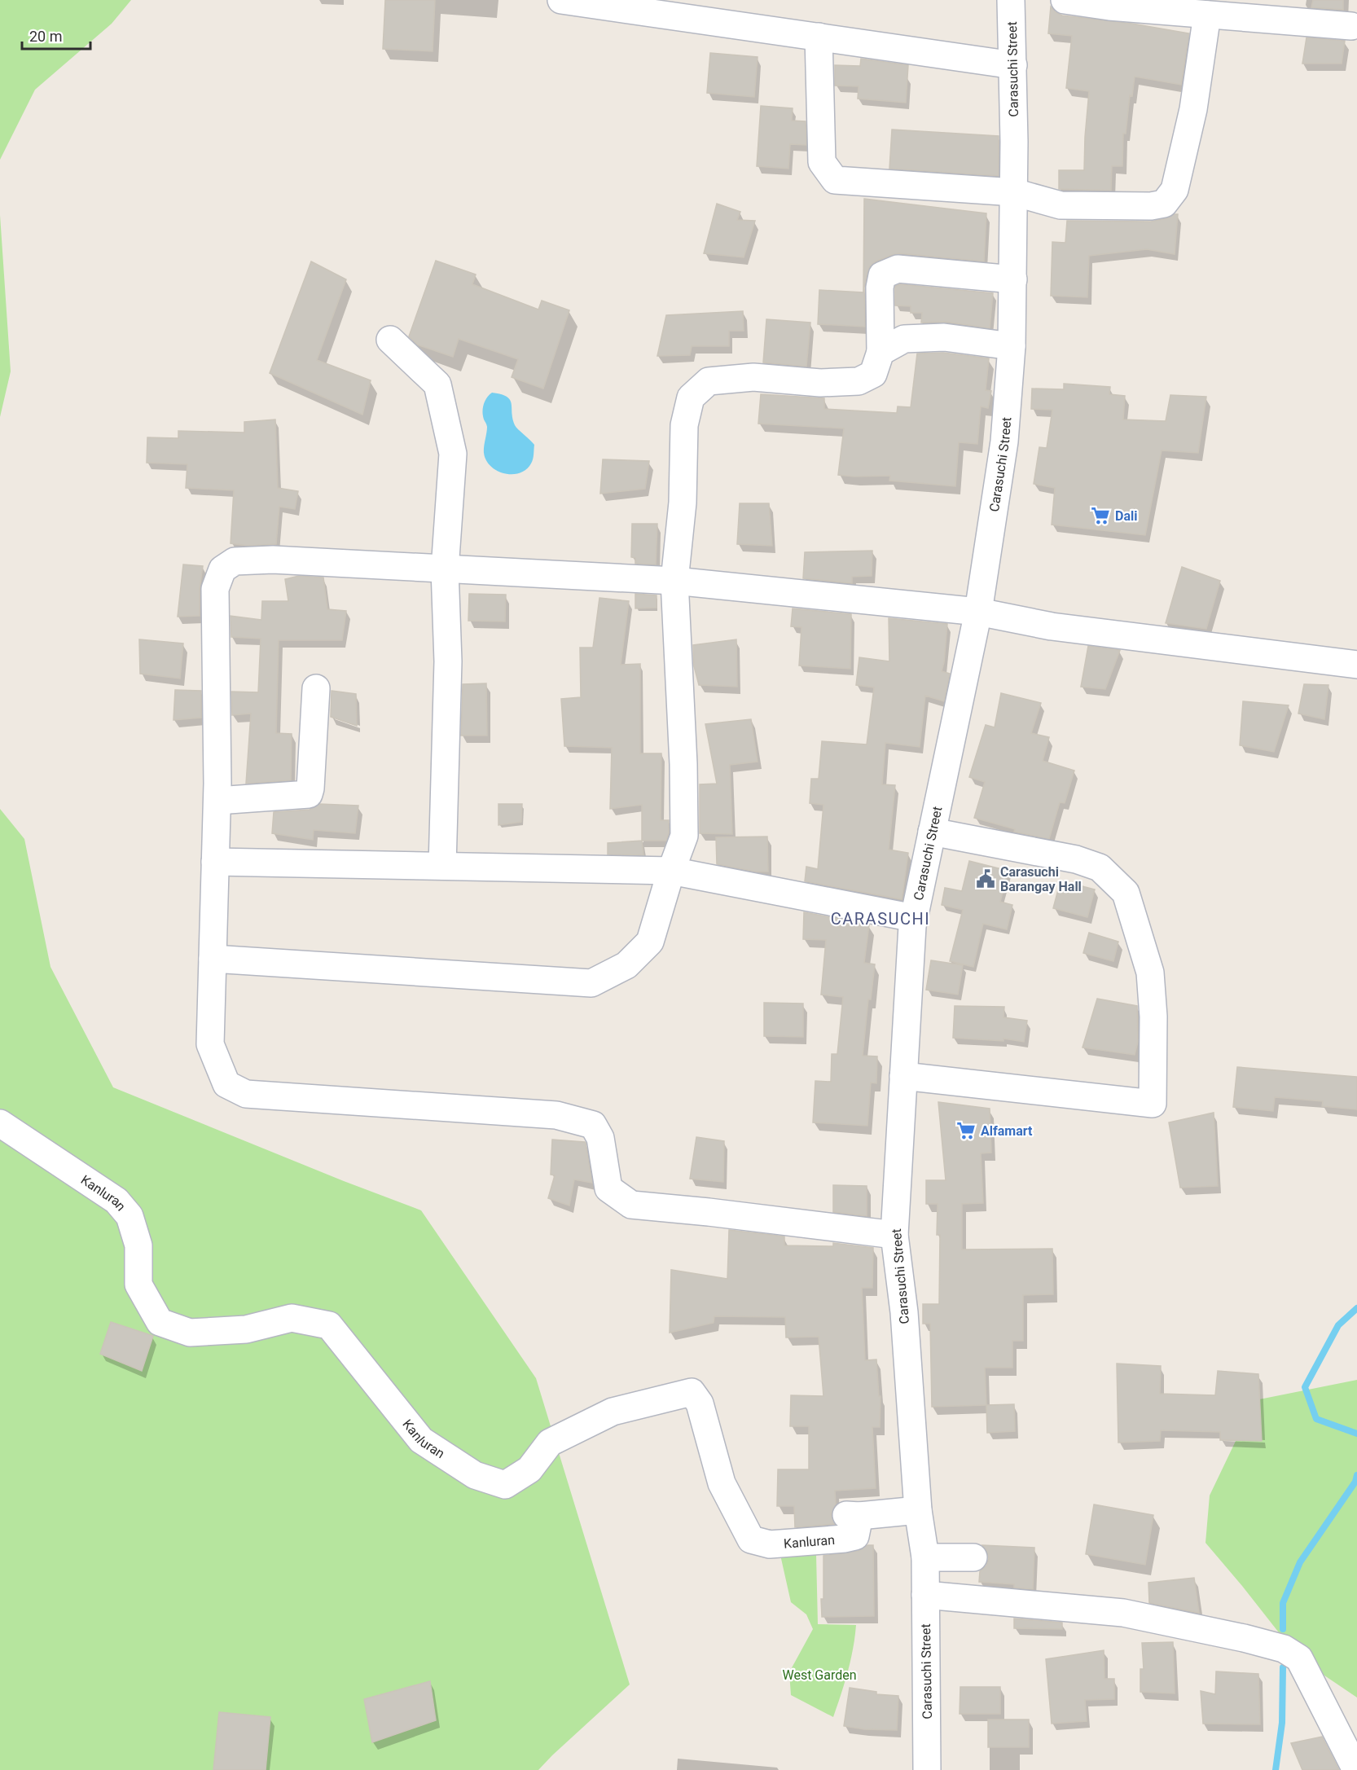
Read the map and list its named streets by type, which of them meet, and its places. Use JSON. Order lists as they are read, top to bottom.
{
  "streets": {
    "street": ["Carasuchi Street", "Kanluran"]
  },
  "crossings": [
    ["Carasuchi Street", "Kanluran"]
  ],
  "districts": ["CARASUCHI"],
  "parks": ["West Garden"],
  "places": {
    "supermarket": ["Dali", "Alfamart"],
    "public building": ["Carasuchi Barangay Hall"]
  },
  "scale_bar": "20 m"
}
